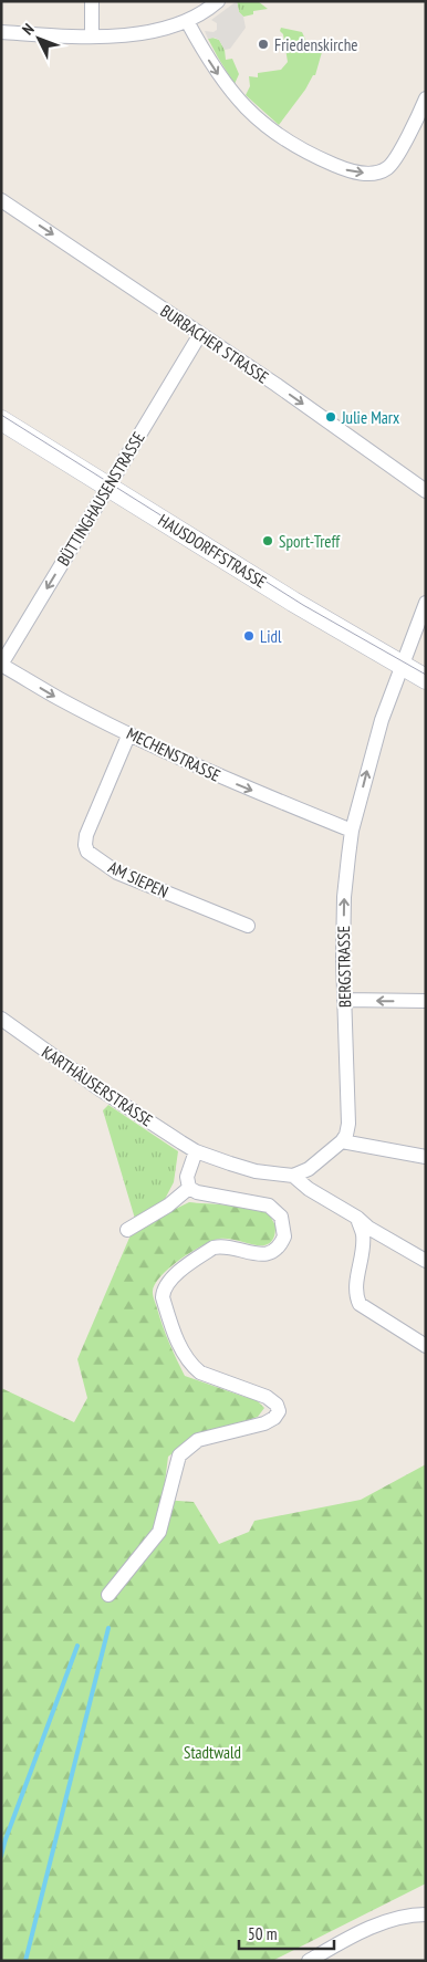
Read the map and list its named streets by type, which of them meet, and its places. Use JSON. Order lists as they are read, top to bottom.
{
  "streets": {
    "main road": ["HAUSDORFFSTRASSE"],
    "street": [
      "BURBACHER STRASSE",
      "BÜTTINGHAUSENSTRASSE",
      "MECHENSTRASSE",
      "AM SIEPEN",
      "BERGSTRASSE",
      "KARTHÄUSERSTRASSE"
    ]
  },
  "crossings": [
    ["BURBACHER STRASSE", "BÜTTINGHAUSENSTRASSE"],
    ["BÜTTINGHAUSENSTRASSE", "HAUSDORFFSTRASSE"],
    ["BÜTTINGHAUSENSTRASSE", "MECHENSTRASSE"],
    ["HAUSDORFFSTRASSE", "BERGSTRASSE"],
    ["MECHENSTRASSE", "AM SIEPEN"],
    ["MECHENSTRASSE", "BERGSTRASSE"]
  ],
  "one_way": [
    "BURBACHER STRASSE",
    "BÜTTINGHAUSENSTRASSE",
    "MECHENSTRASSE",
    "BERGSTRASSE"
  ],
  "parks": ["Stadtwald"],
  "places": [
    "Friedenskirche",
    "Julie Marx",
    "Sport-Treff",
    "Lidl"
  ],
  "scale_bar": "50 m",
  "north": "top left"
}
